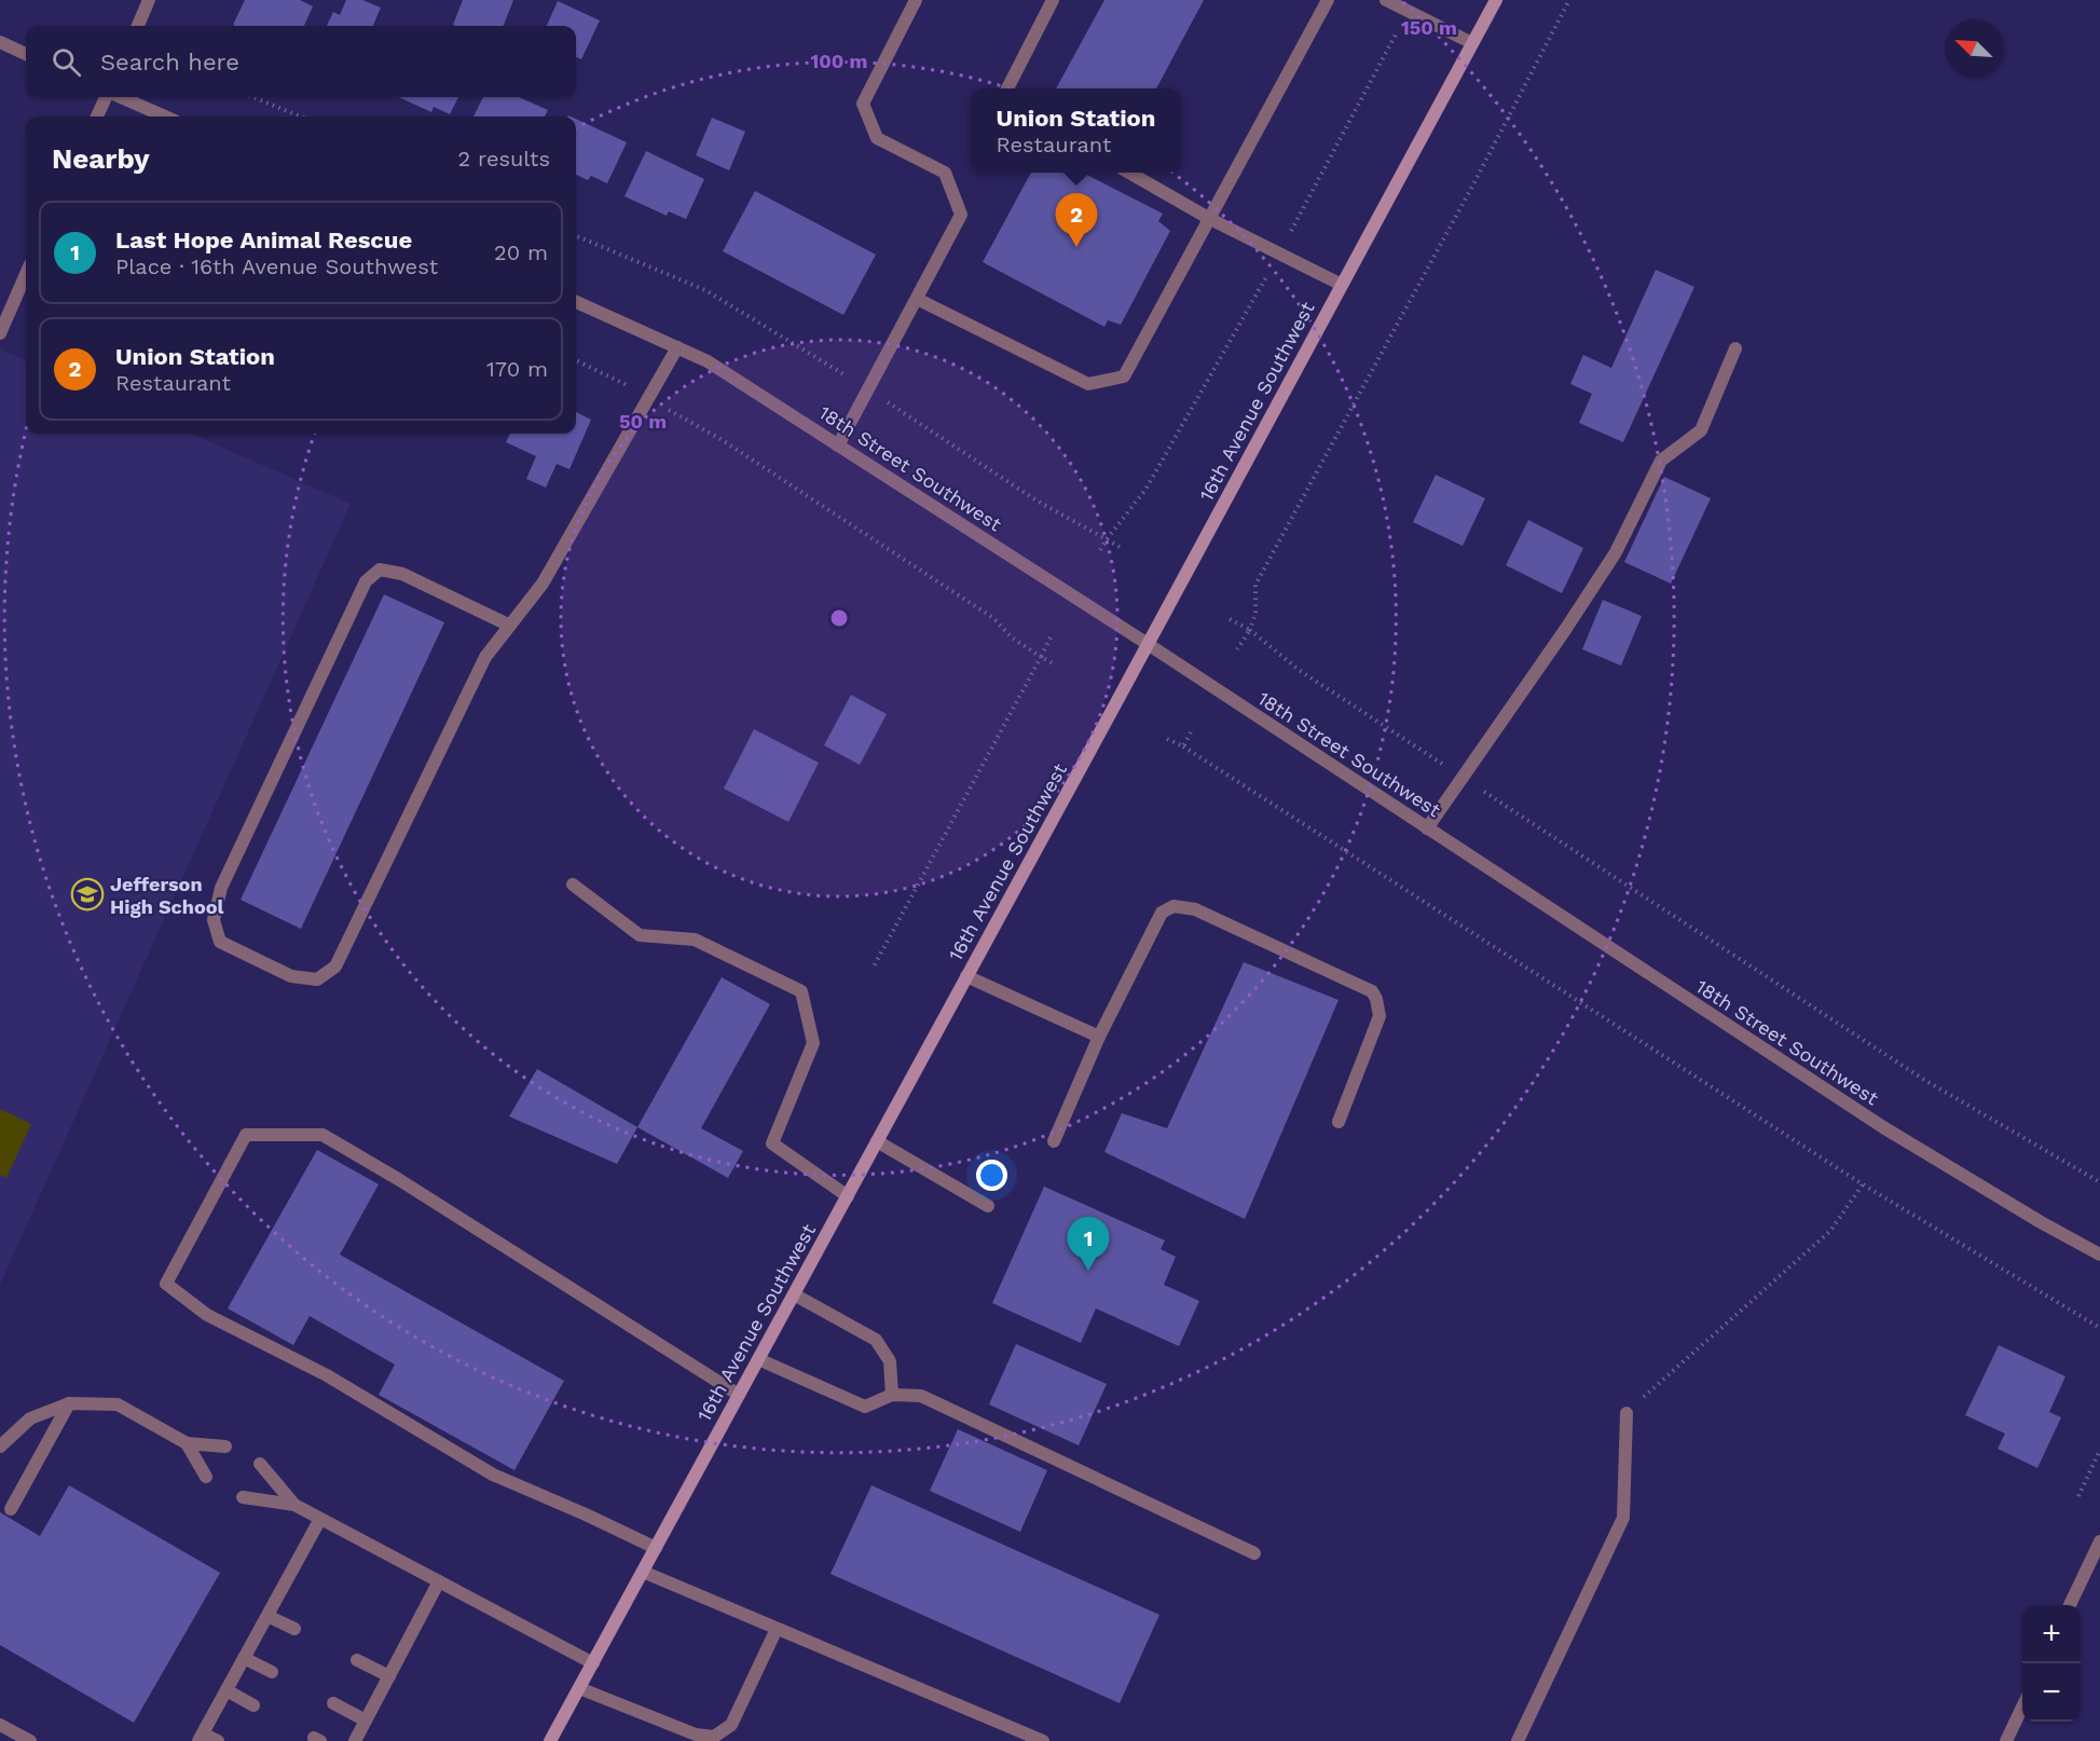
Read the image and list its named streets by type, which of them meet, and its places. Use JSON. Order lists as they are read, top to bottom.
{
  "streets": {
    "main road": ["16th Avenue Southwest"],
    "street": ["18th Street Southwest"]
  },
  "crossings": [
    ["16th Avenue Southwest", "18th Street Southwest"]
  ],
  "places": {
    "school or university": ["Jefferson High School"]
  },
  "north": "top left",
  "page": {
    "search": "Search here",
    "popup": ["Union Station", "Restaurant"],
    "heading": ["Nearby", "2 results"],
    "pins": ["2", "1"],
    "list": [
      {
        "mark": "1",
        "name": "Last Hope Animal Rescue",
        "note": "Place · 16th Avenue Southwest",
        "value": "20 m"
      },
      {
        "mark": "2",
        "name": "Union Station",
        "note": "Restaurant",
        "value": "170 m"
      }
    ],
    "map_buttons": ["+", "−"]
  },
  "rings": ["150 m", "100 m", "50 m"]
}
